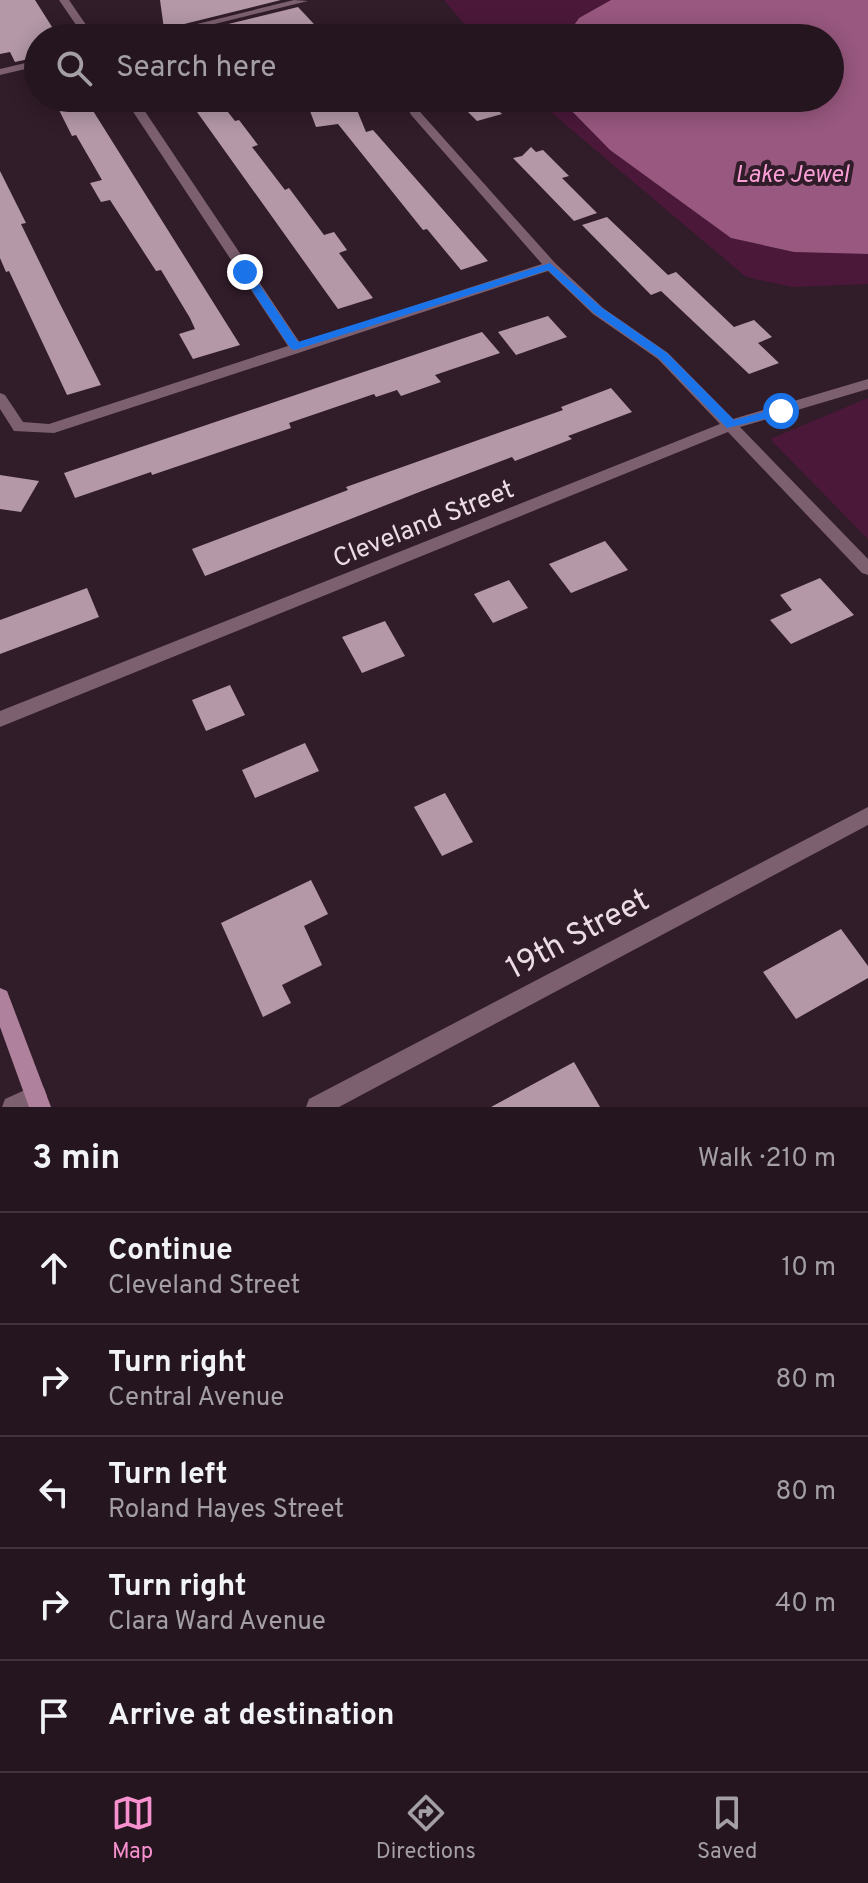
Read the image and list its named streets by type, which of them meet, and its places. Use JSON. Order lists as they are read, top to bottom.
{
  "streets": {
    "street": ["Cleveland Street", "19th Street"]
  },
  "water": ["Lake Jewel"],
  "page": {
    "search": "Search here",
    "heading": ["3 min", "Walk · 210 m"],
    "list": [
      ["Continue", "Cleveland Street", "10 m"],
      ["Turn right", "Central Avenue", "80 m"],
      ["Turn left", "Roland Hayes Street", "80 m"],
      ["Turn right", "Clara Ward Avenue", "40 m"],
      "Arrive at destination"
    ],
    "nav": ["Map", "Directions", "Saved"]
  }
}
